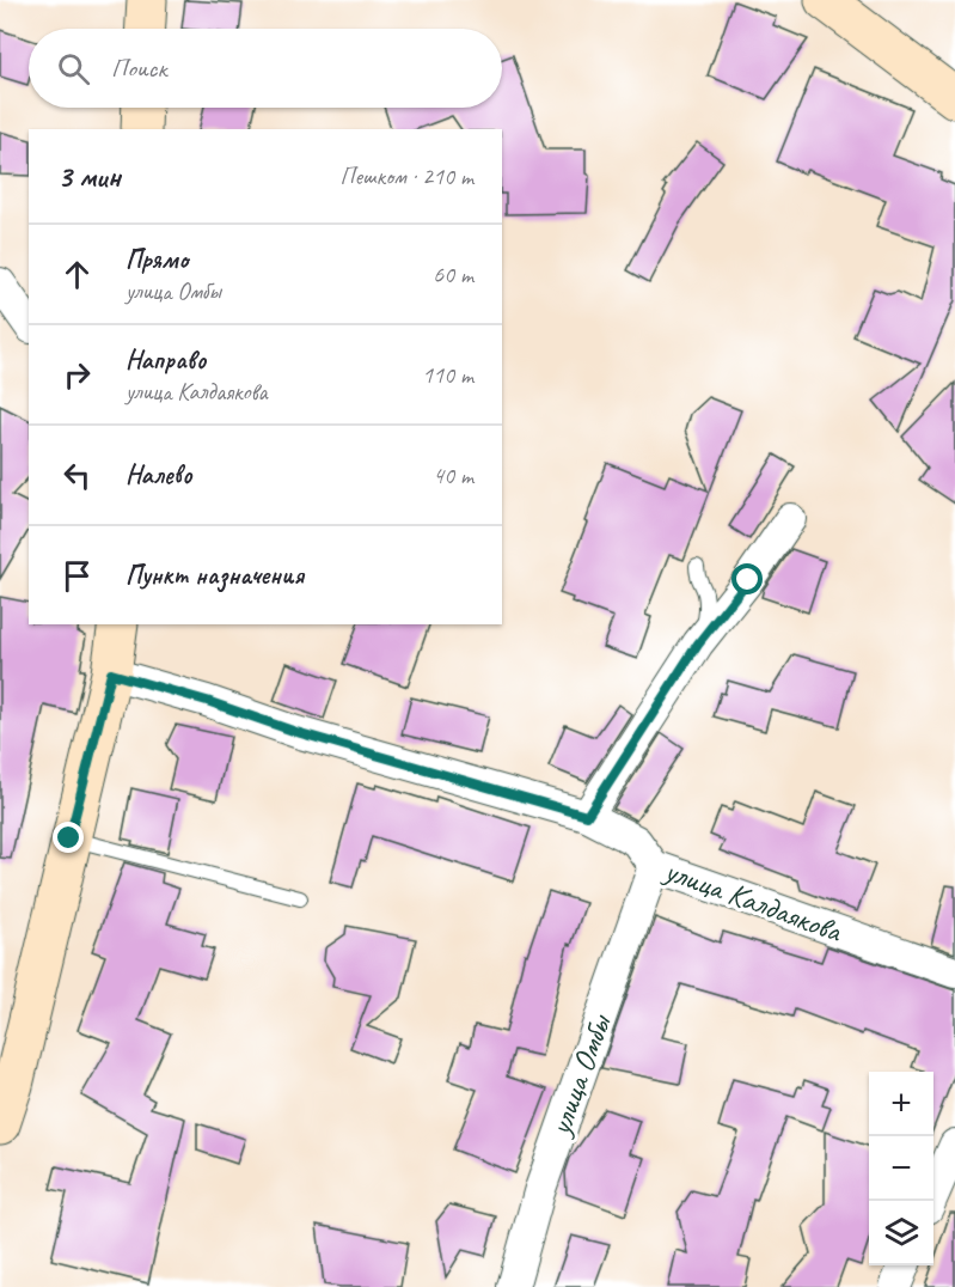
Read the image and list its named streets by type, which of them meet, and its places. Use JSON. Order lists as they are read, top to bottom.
{
  "streets": {
    "street": ["улица Калдаякова", "улица Омбы"]
  },
  "crossings": [
    ["улица Калдаякова", "улица Омбы"]
  ],
  "page": {
    "search": "Поиск",
    "heading": ["3 мин", "Пешком · 210 m"],
    "list": [
      ["Прямо", "улица Омбы", "60 m"],
      ["Направо", "улица Калдаякова", "110 m"],
      ["Налево", "40 m"],
      "Пункт назначения"
    ],
    "map_buttons": ["+", "−"]
  }
}
